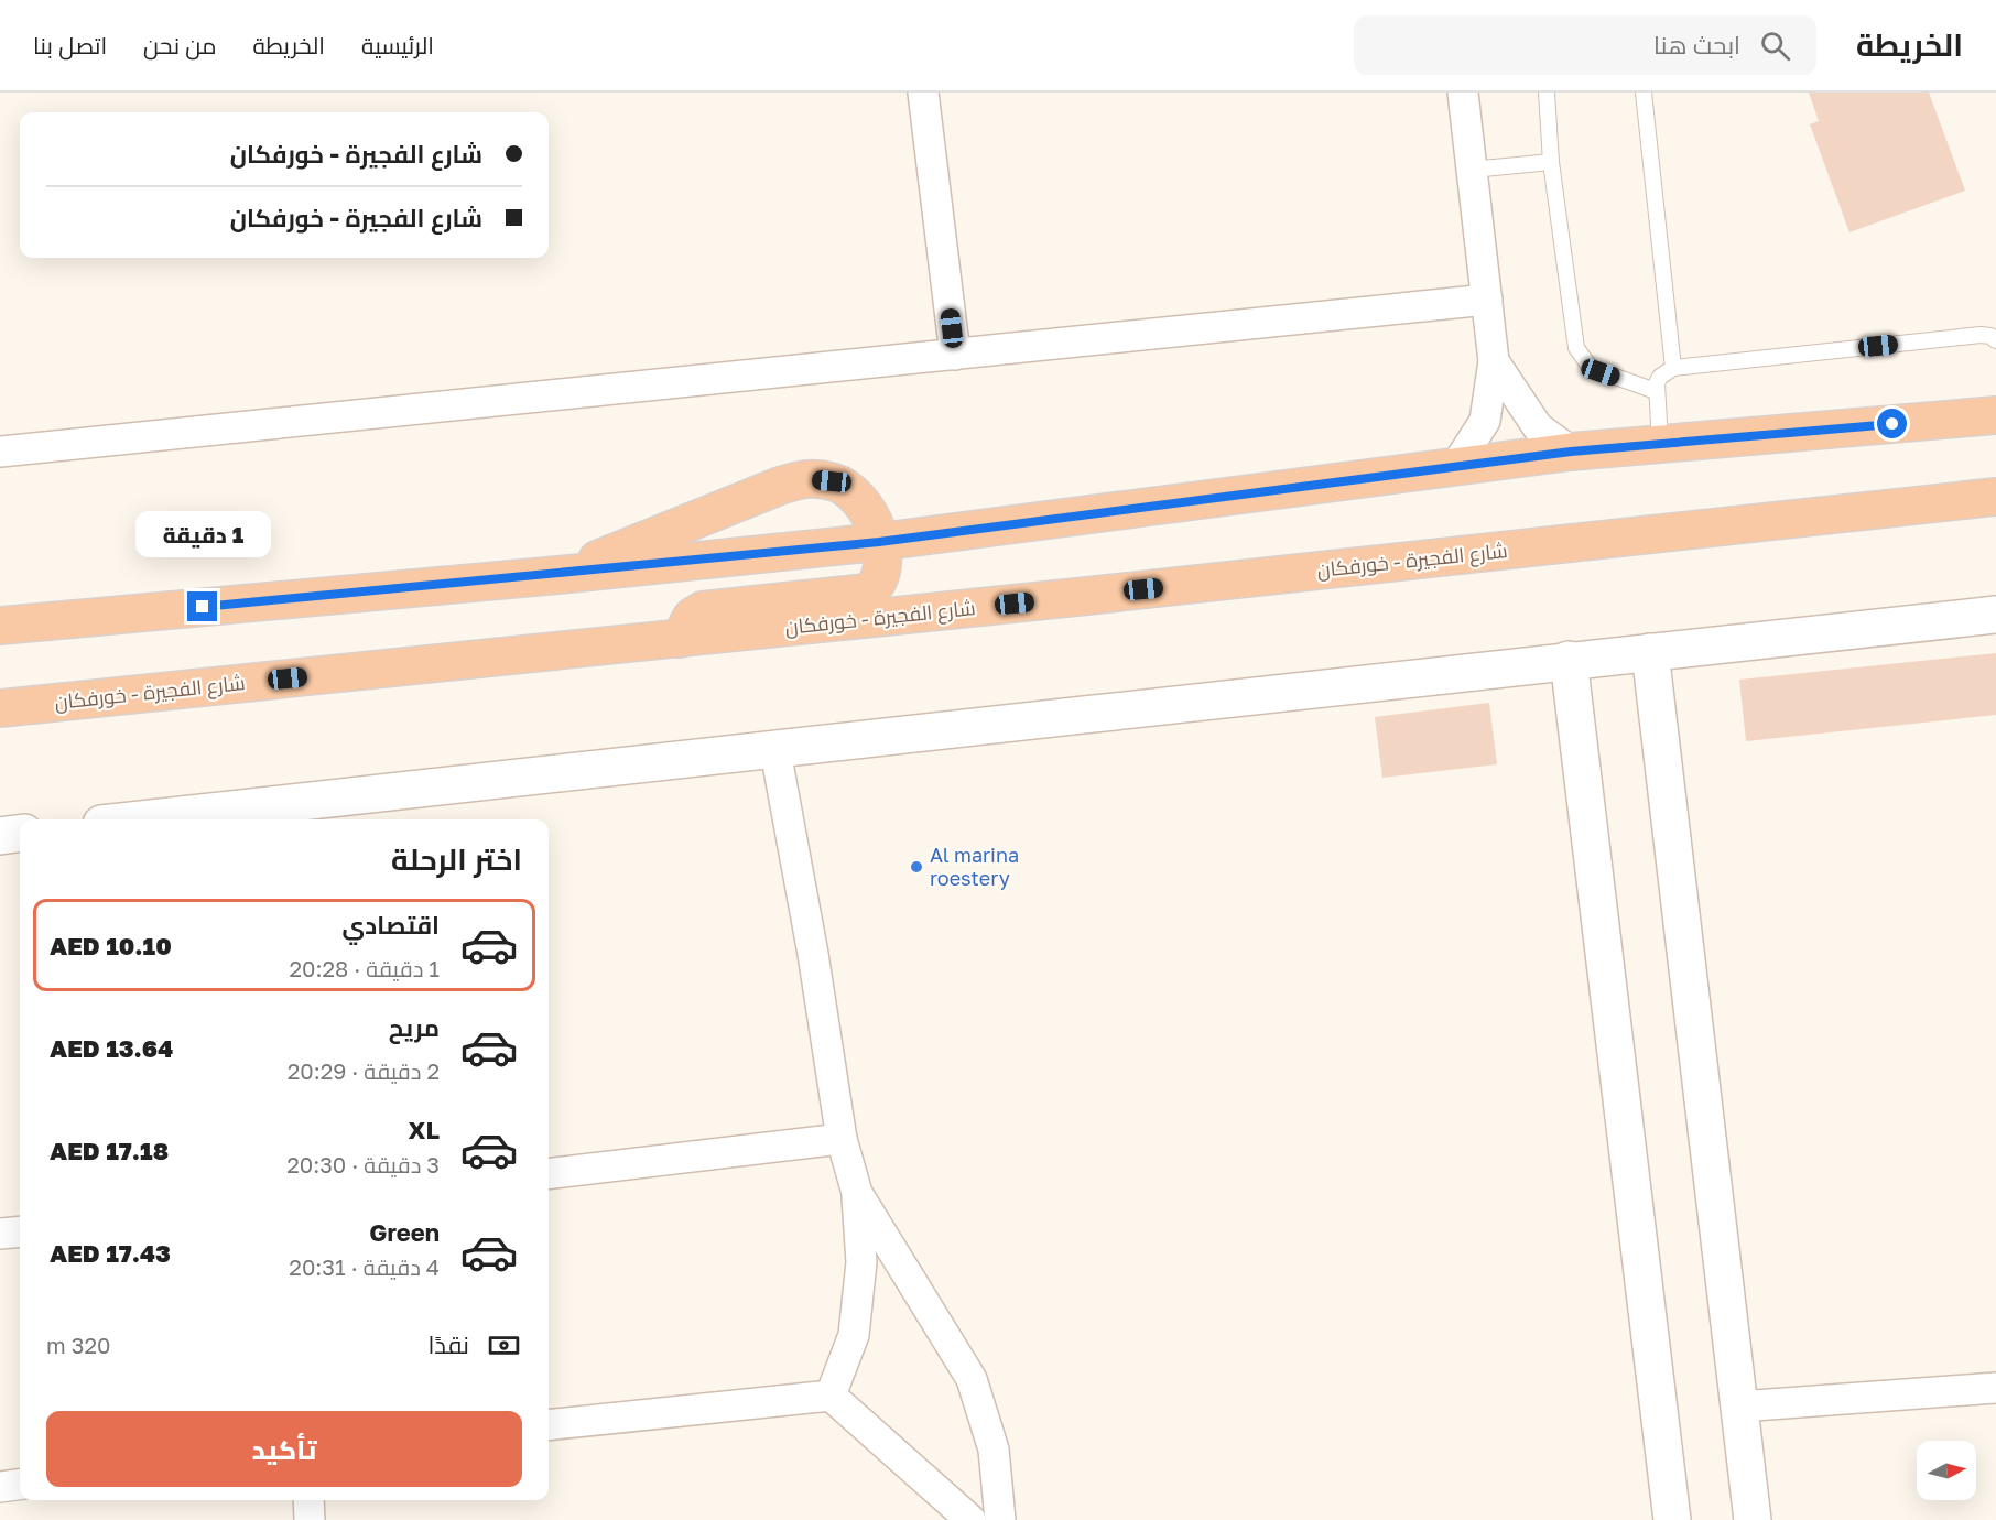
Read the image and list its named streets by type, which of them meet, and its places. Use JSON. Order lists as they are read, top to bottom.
{
  "streets": {
    "highway": ["شارع الفجيرة - خورفكان"]
  },
  "places": ["Al marina roestery"],
  "north": "right",
  "page": {
    "header": "الخريطة",
    "search": "ابحث هنا",
    "nav": [
      "الرئيسية",
      "الخريطة",
      "من نحن",
      "اتصل بنا"
    ],
    "banner": ["شارع الفجيرة - خورفكان", "شارع الفجيرة - خورفكان"],
    "bubble": "1 دقيقة",
    "heading": "اختر الرحلة",
    "list": [
      {
        "name": "اقتصادي",
        "note": "1 دقيقة · 20:28",
        "value": "AED 10.10"
      },
      {
        "name": "مريح",
        "note": "2 دقيقة · 20:29",
        "value": "AED 13.64"
      },
      {
        "name": "XL",
        "note": "3 دقيقة · 20:30",
        "value": "AED 17.18"
      },
      {
        "name": "Green",
        "note": "4 دقيقة · 20:31",
        "value": "AED 17.43"
      }
    ],
    "pay": ["نقدًا", "320 m"],
    "buttons": "تأكيد"
  }
}
